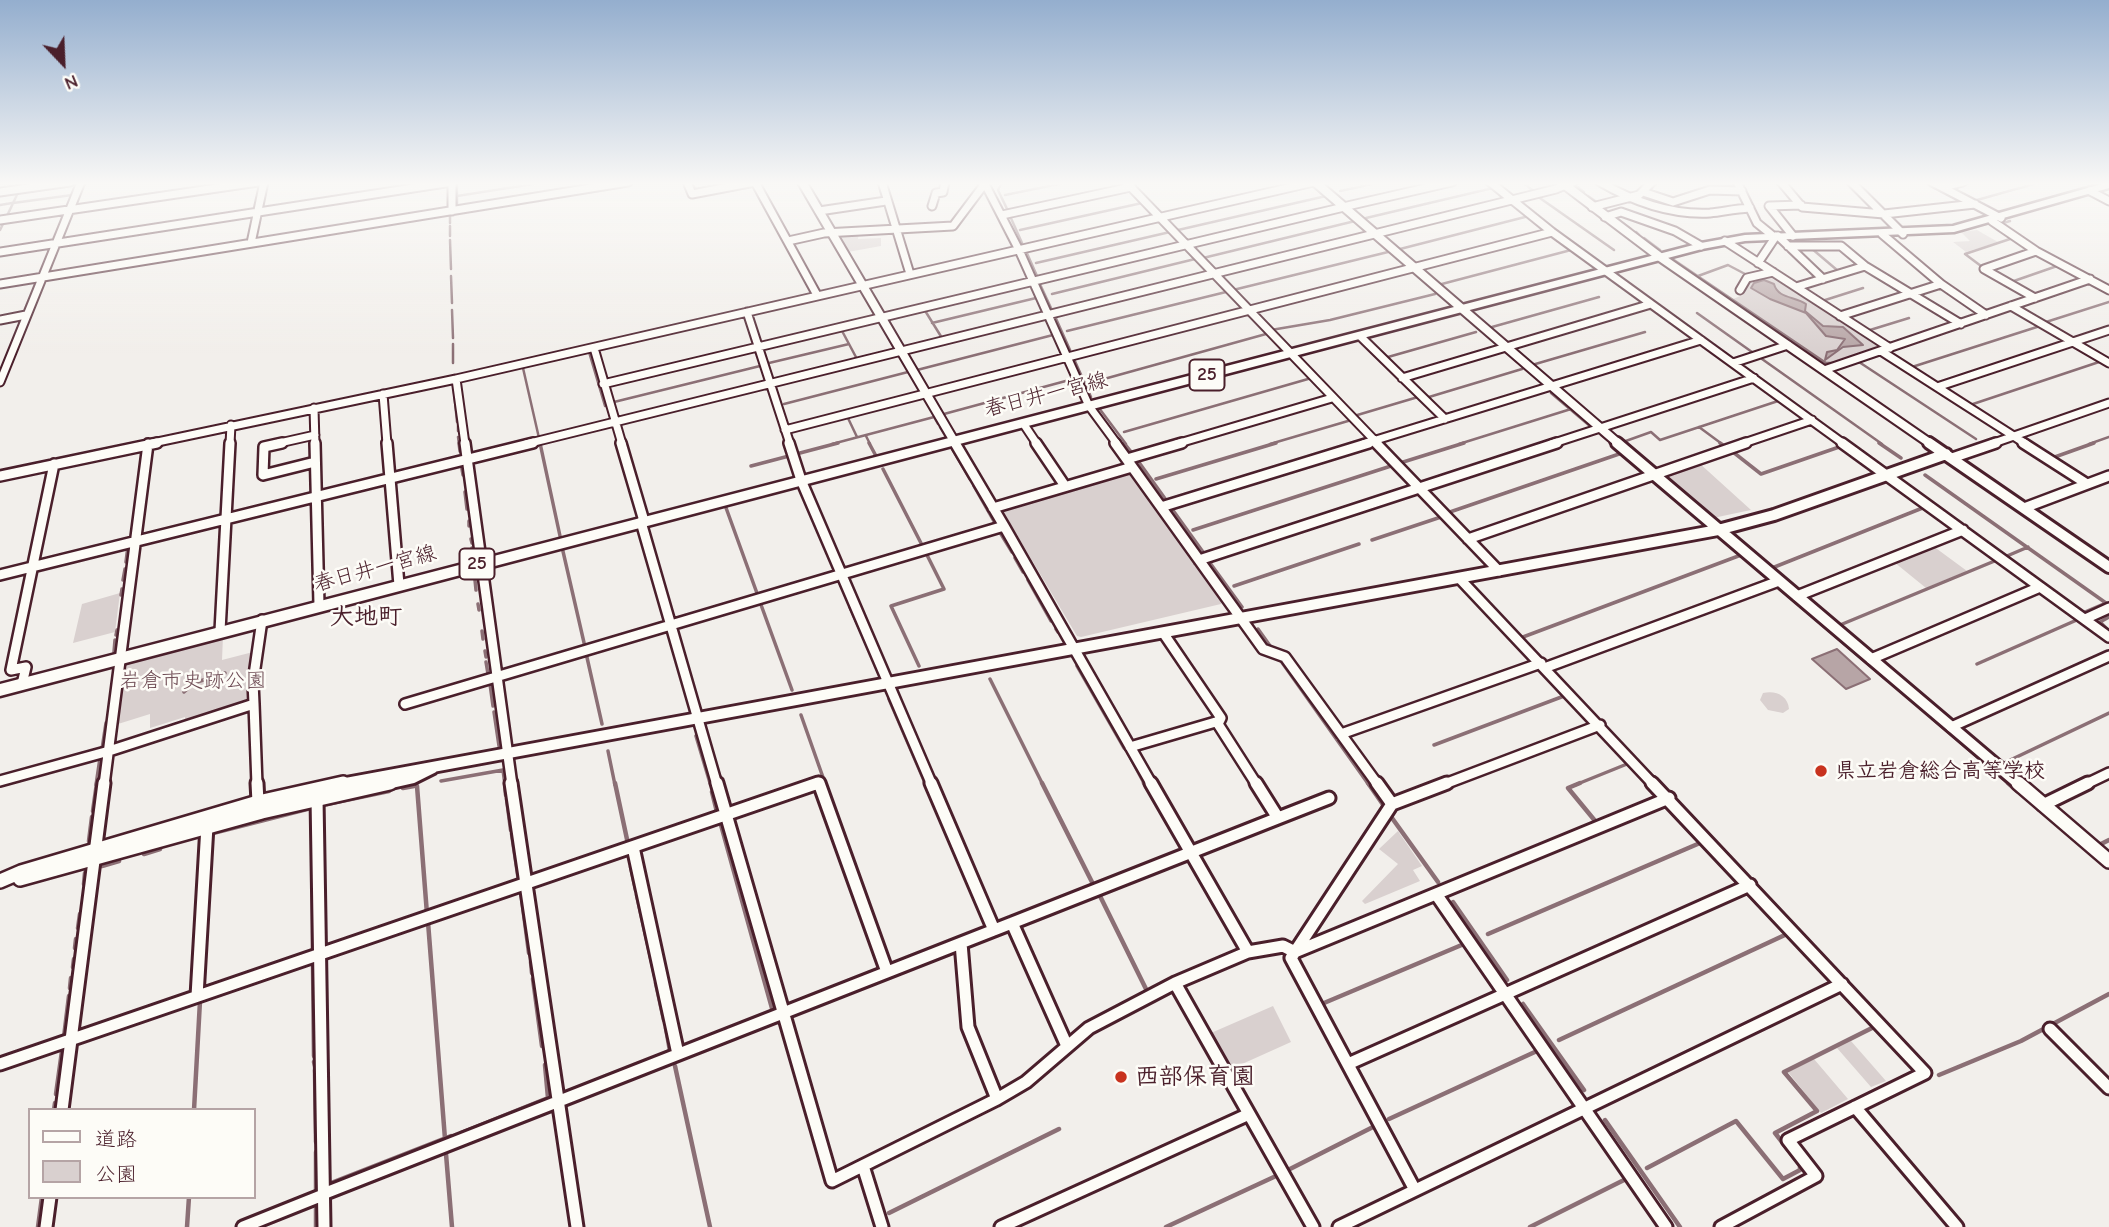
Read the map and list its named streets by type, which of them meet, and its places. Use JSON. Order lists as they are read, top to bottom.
{
  "streets": {
    "main road": ["25", "春日井一宮線"]
  },
  "districts": ["大地町"],
  "parks": ["岩倉市史跡公園"],
  "places": ["県立岩倉総合高等学校", "西部保育園"],
  "legend": ["道路", "公園"],
  "north": "bottom right"
}
